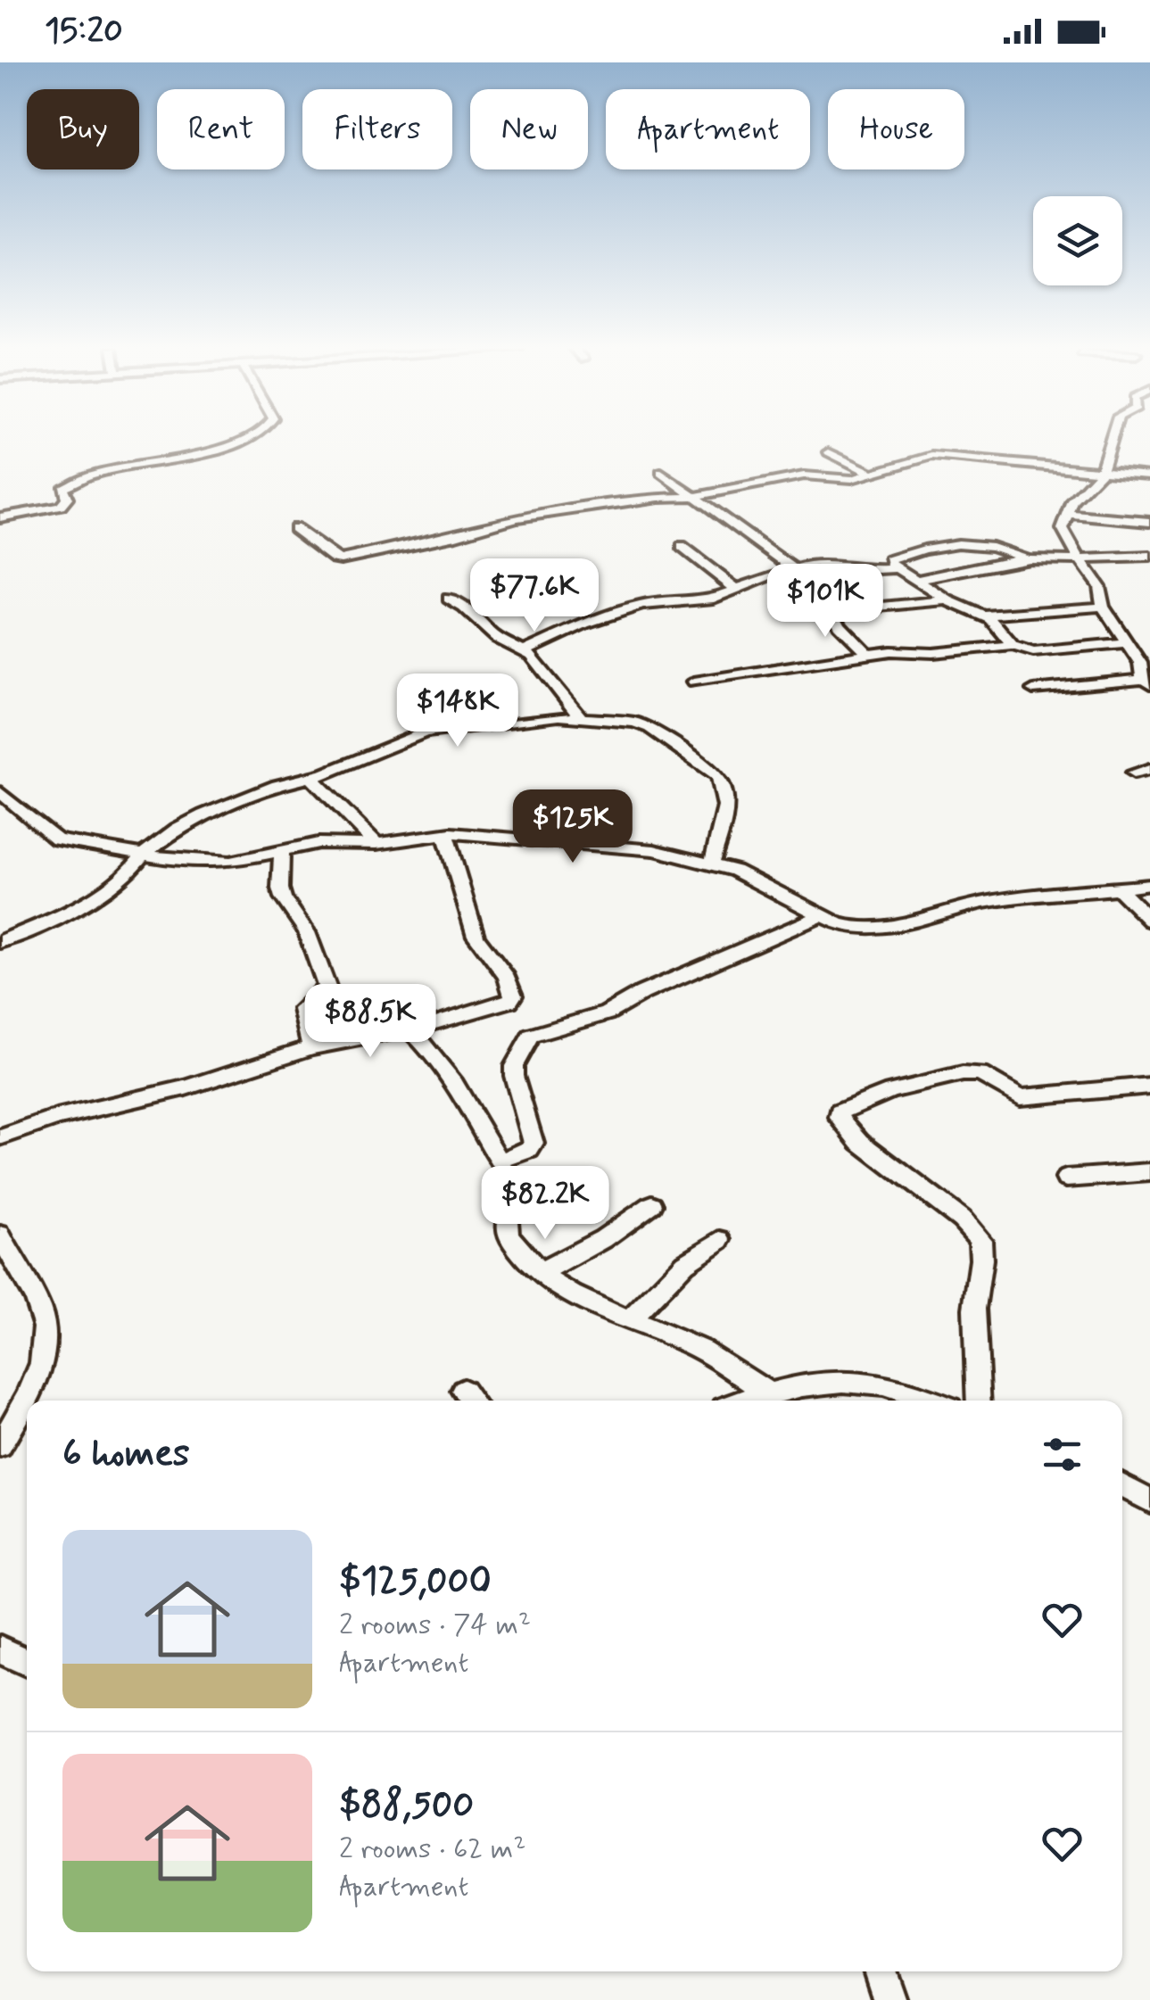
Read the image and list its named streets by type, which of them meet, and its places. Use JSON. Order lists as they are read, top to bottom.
{
  "page": {
    "status": "15:20",
    "chip": [
      "Buy",
      "Rent",
      "Filters",
      "New",
      "Apartment",
      "House"
    ],
    "price": [
      "$77.6K",
      "$101K",
      "$148K",
      "$125K",
      "$88.5K",
      "$82.2K"
    ],
    "heading": "6 homes",
    "list": [
      {
        "name": "$125,000",
        "note": "2 rooms · 74 m² · Apartment"
      },
      {
        "name": "$88,500",
        "note": "2 rooms · 62 m² · Apartment"
      }
    ]
  }
}
